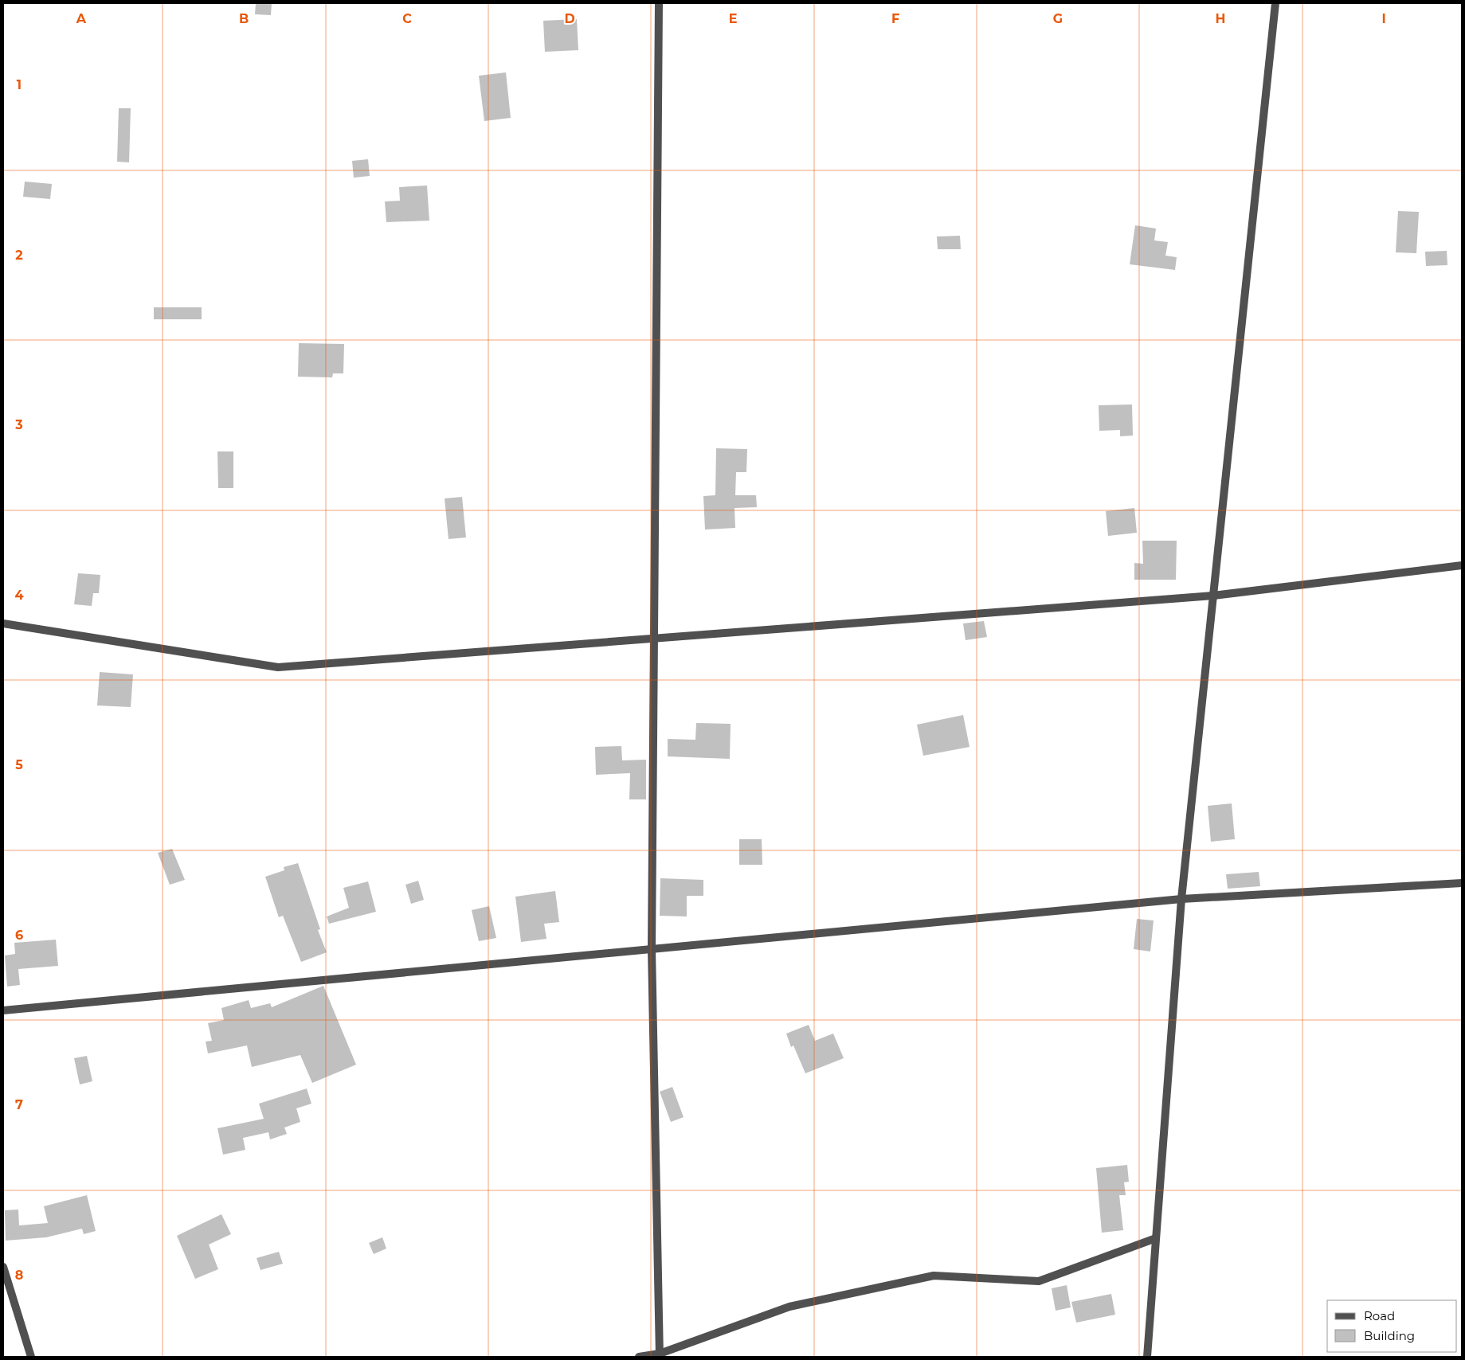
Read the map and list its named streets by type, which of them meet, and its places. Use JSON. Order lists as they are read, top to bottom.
{
  "legend": ["Road", "Building"],
  "grid": {
    "columns": [
      "A",
      "B",
      "C",
      "D",
      "E",
      "F",
      "G",
      "H",
      "I"
    ],
    "rows": [
      "1",
      "2",
      "3",
      "4",
      "5",
      "6",
      "7",
      "8"
    ]
  }
}
